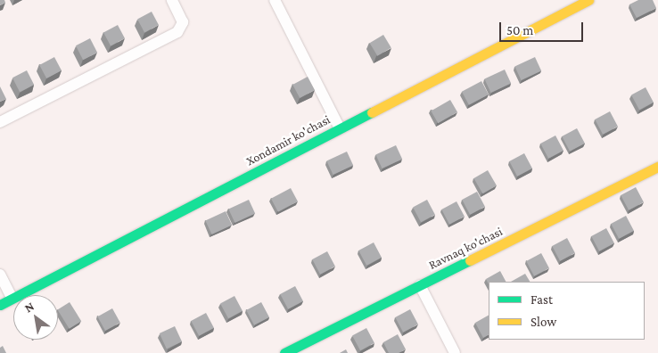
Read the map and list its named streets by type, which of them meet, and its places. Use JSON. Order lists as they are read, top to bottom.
{
  "streets": {
    "main road": ["Xondamir ko'chasi", "Ravnaq ko'chasi"]
  },
  "legend": ["Fast", "Slow"],
  "scale_bar": "50 m",
  "north": "top left"
}
